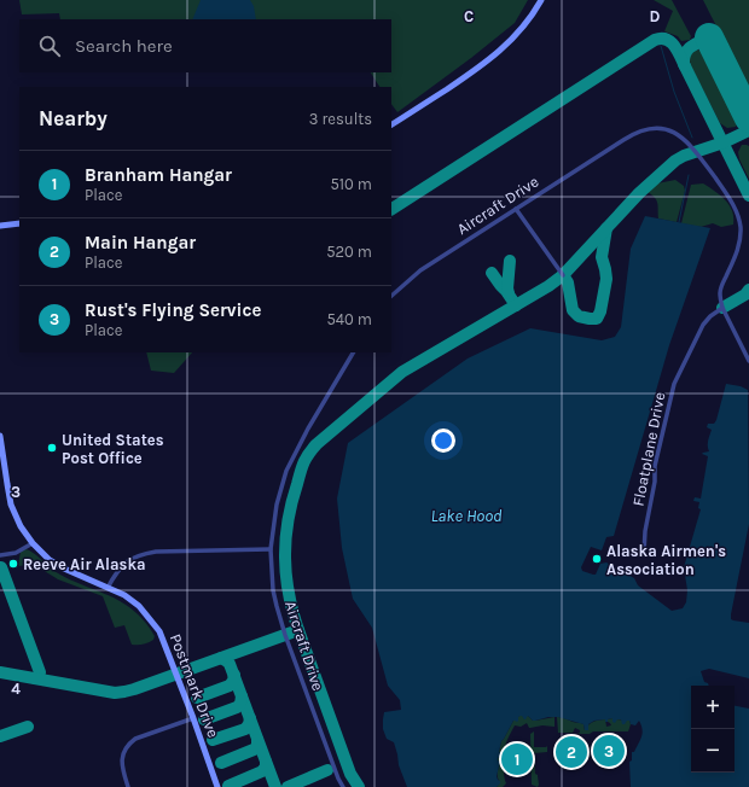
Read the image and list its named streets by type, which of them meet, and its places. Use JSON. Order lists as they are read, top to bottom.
{
  "streets": {
    "street": ["Aircraft Drive", "Floatplane Drive", "Postmark Drive"]
  },
  "crossings": [
    ["Aircraft Drive", "Floatplane Drive"]
  ],
  "water": ["Lake Hood"],
  "places": ["United States Post Office", "Alaska Airmen's Association", "Reeve Air Alaska"],
  "page": {
    "search": "Search here",
    "heading": ["Nearby", "3 results"],
    "list": [
      {
        "mark": "1",
        "name": "Branham Hangar",
        "note": "Place",
        "value": "510 m"
      },
      {
        "mark": "2",
        "name": "Main Hangar",
        "note": "Place",
        "value": "520 m"
      },
      {
        "mark": "3",
        "name": "Rust's Flying Service",
        "note": "Place",
        "value": "540 m"
      }
    ],
    "map_buttons": ["+", "−"],
    "pins": ["3", "2", "1"]
  },
  "grid": {
    "columns": ["C", "D"],
    "rows": ["3", "4"]
  }
}
